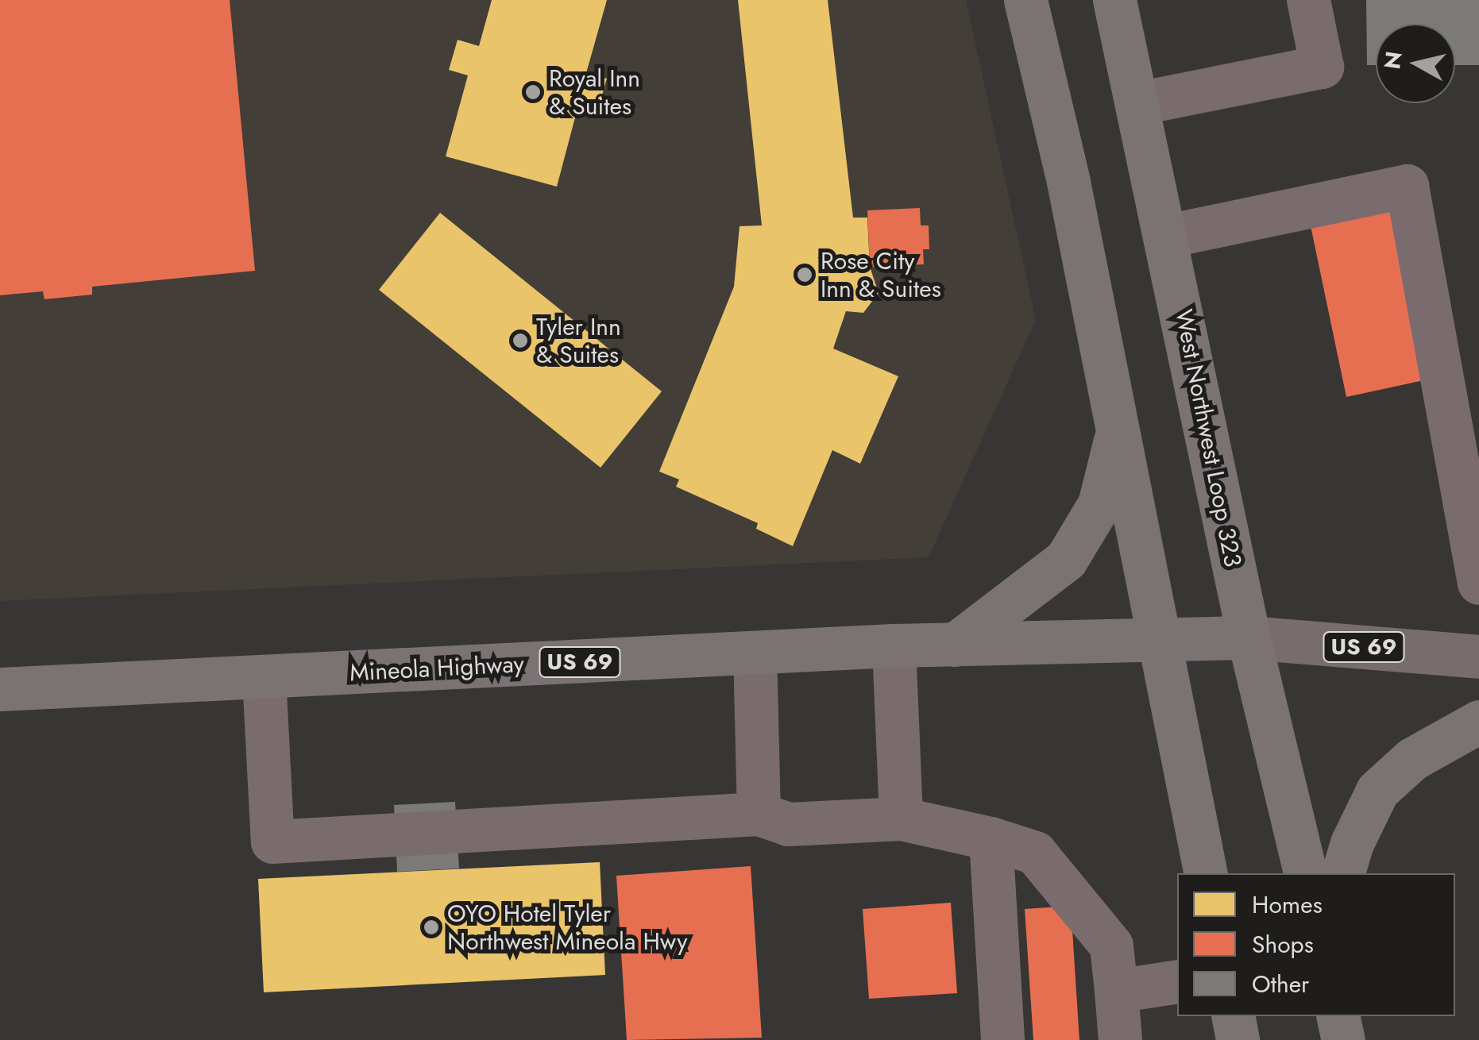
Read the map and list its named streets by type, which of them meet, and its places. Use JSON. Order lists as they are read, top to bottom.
{
  "streets": {
    "highway": ["West Northwest Loop 323", "US 69", "Mineola Highway"]
  },
  "crossings": [
    ["West Northwest Loop 323", "US 69"],
    ["US 69", "Mineola Highway"]
  ],
  "places": [
    "Royal Inn & Suites",
    "Rose City Inn & Suites",
    "Tyler Inn & Suites",
    "OYO Hotel Tyler Northwest Mineola Hwy"
  ],
  "legend": ["Homes", "Shops", "Other"],
  "north": "left"
}
